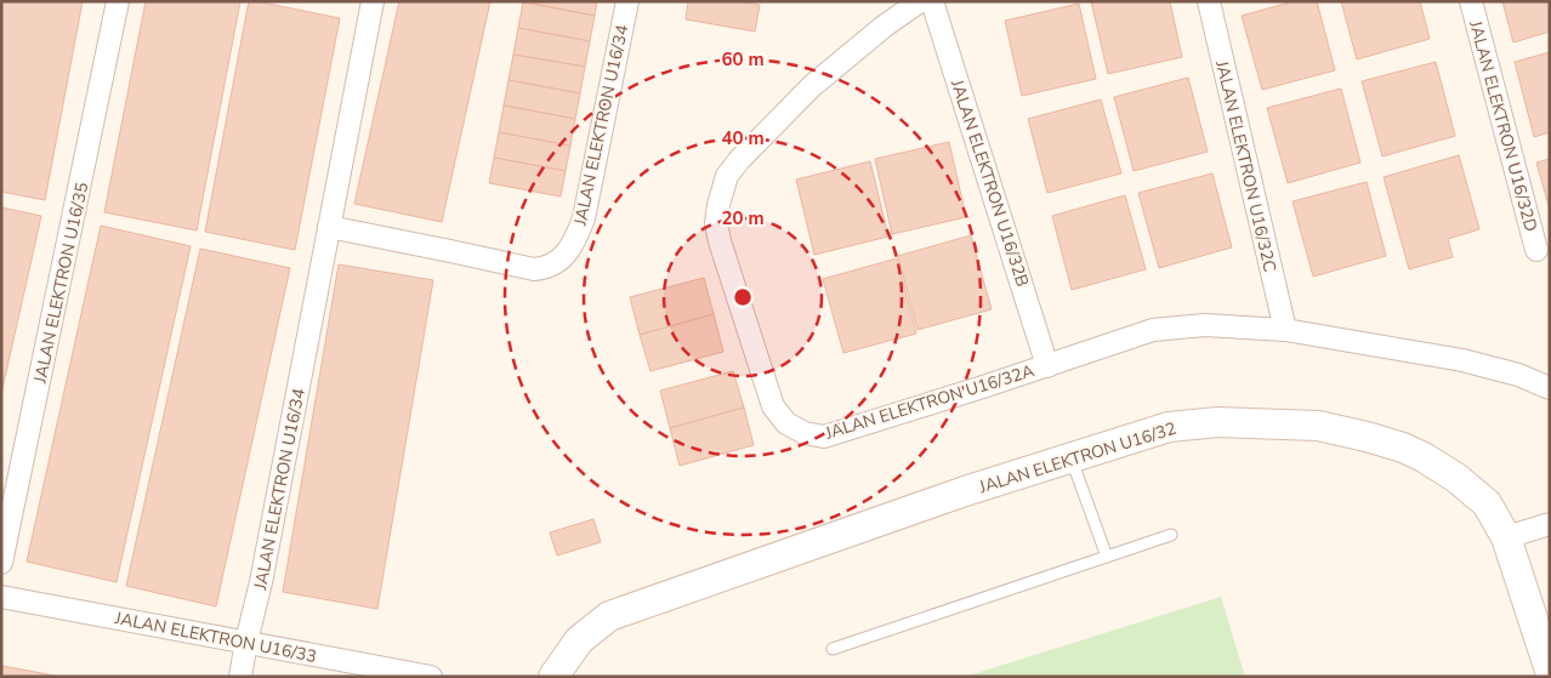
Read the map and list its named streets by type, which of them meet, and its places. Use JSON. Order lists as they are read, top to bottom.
{
  "streets": {
    "street": [
      "JALAN ELEKTRON U16/34",
      "JALAN ELEKTRON U16/32D",
      "JALAN ELEKTRON U16/32C",
      "JALAN ELEKTRON U16/32B",
      "JALAN ELEKTRON U16/35",
      "JALAN ELEKTRON U16/32A",
      "JALAN ELEKTRON U16/32",
      "JALAN ELEKTRON U16/33"
    ]
  },
  "crossings": [
    ["JALAN ELEKTRON U16/34", "JALAN ELEKTRON U16/33"],
    ["JALAN ELEKTRON U16/32C", "JALAN ELEKTRON U16/32A"],
    ["JALAN ELEKTRON U16/32B", "JALAN ELEKTRON U16/32A"]
  ],
  "rings": ["60 m", "40 m", "20 m"]
}
